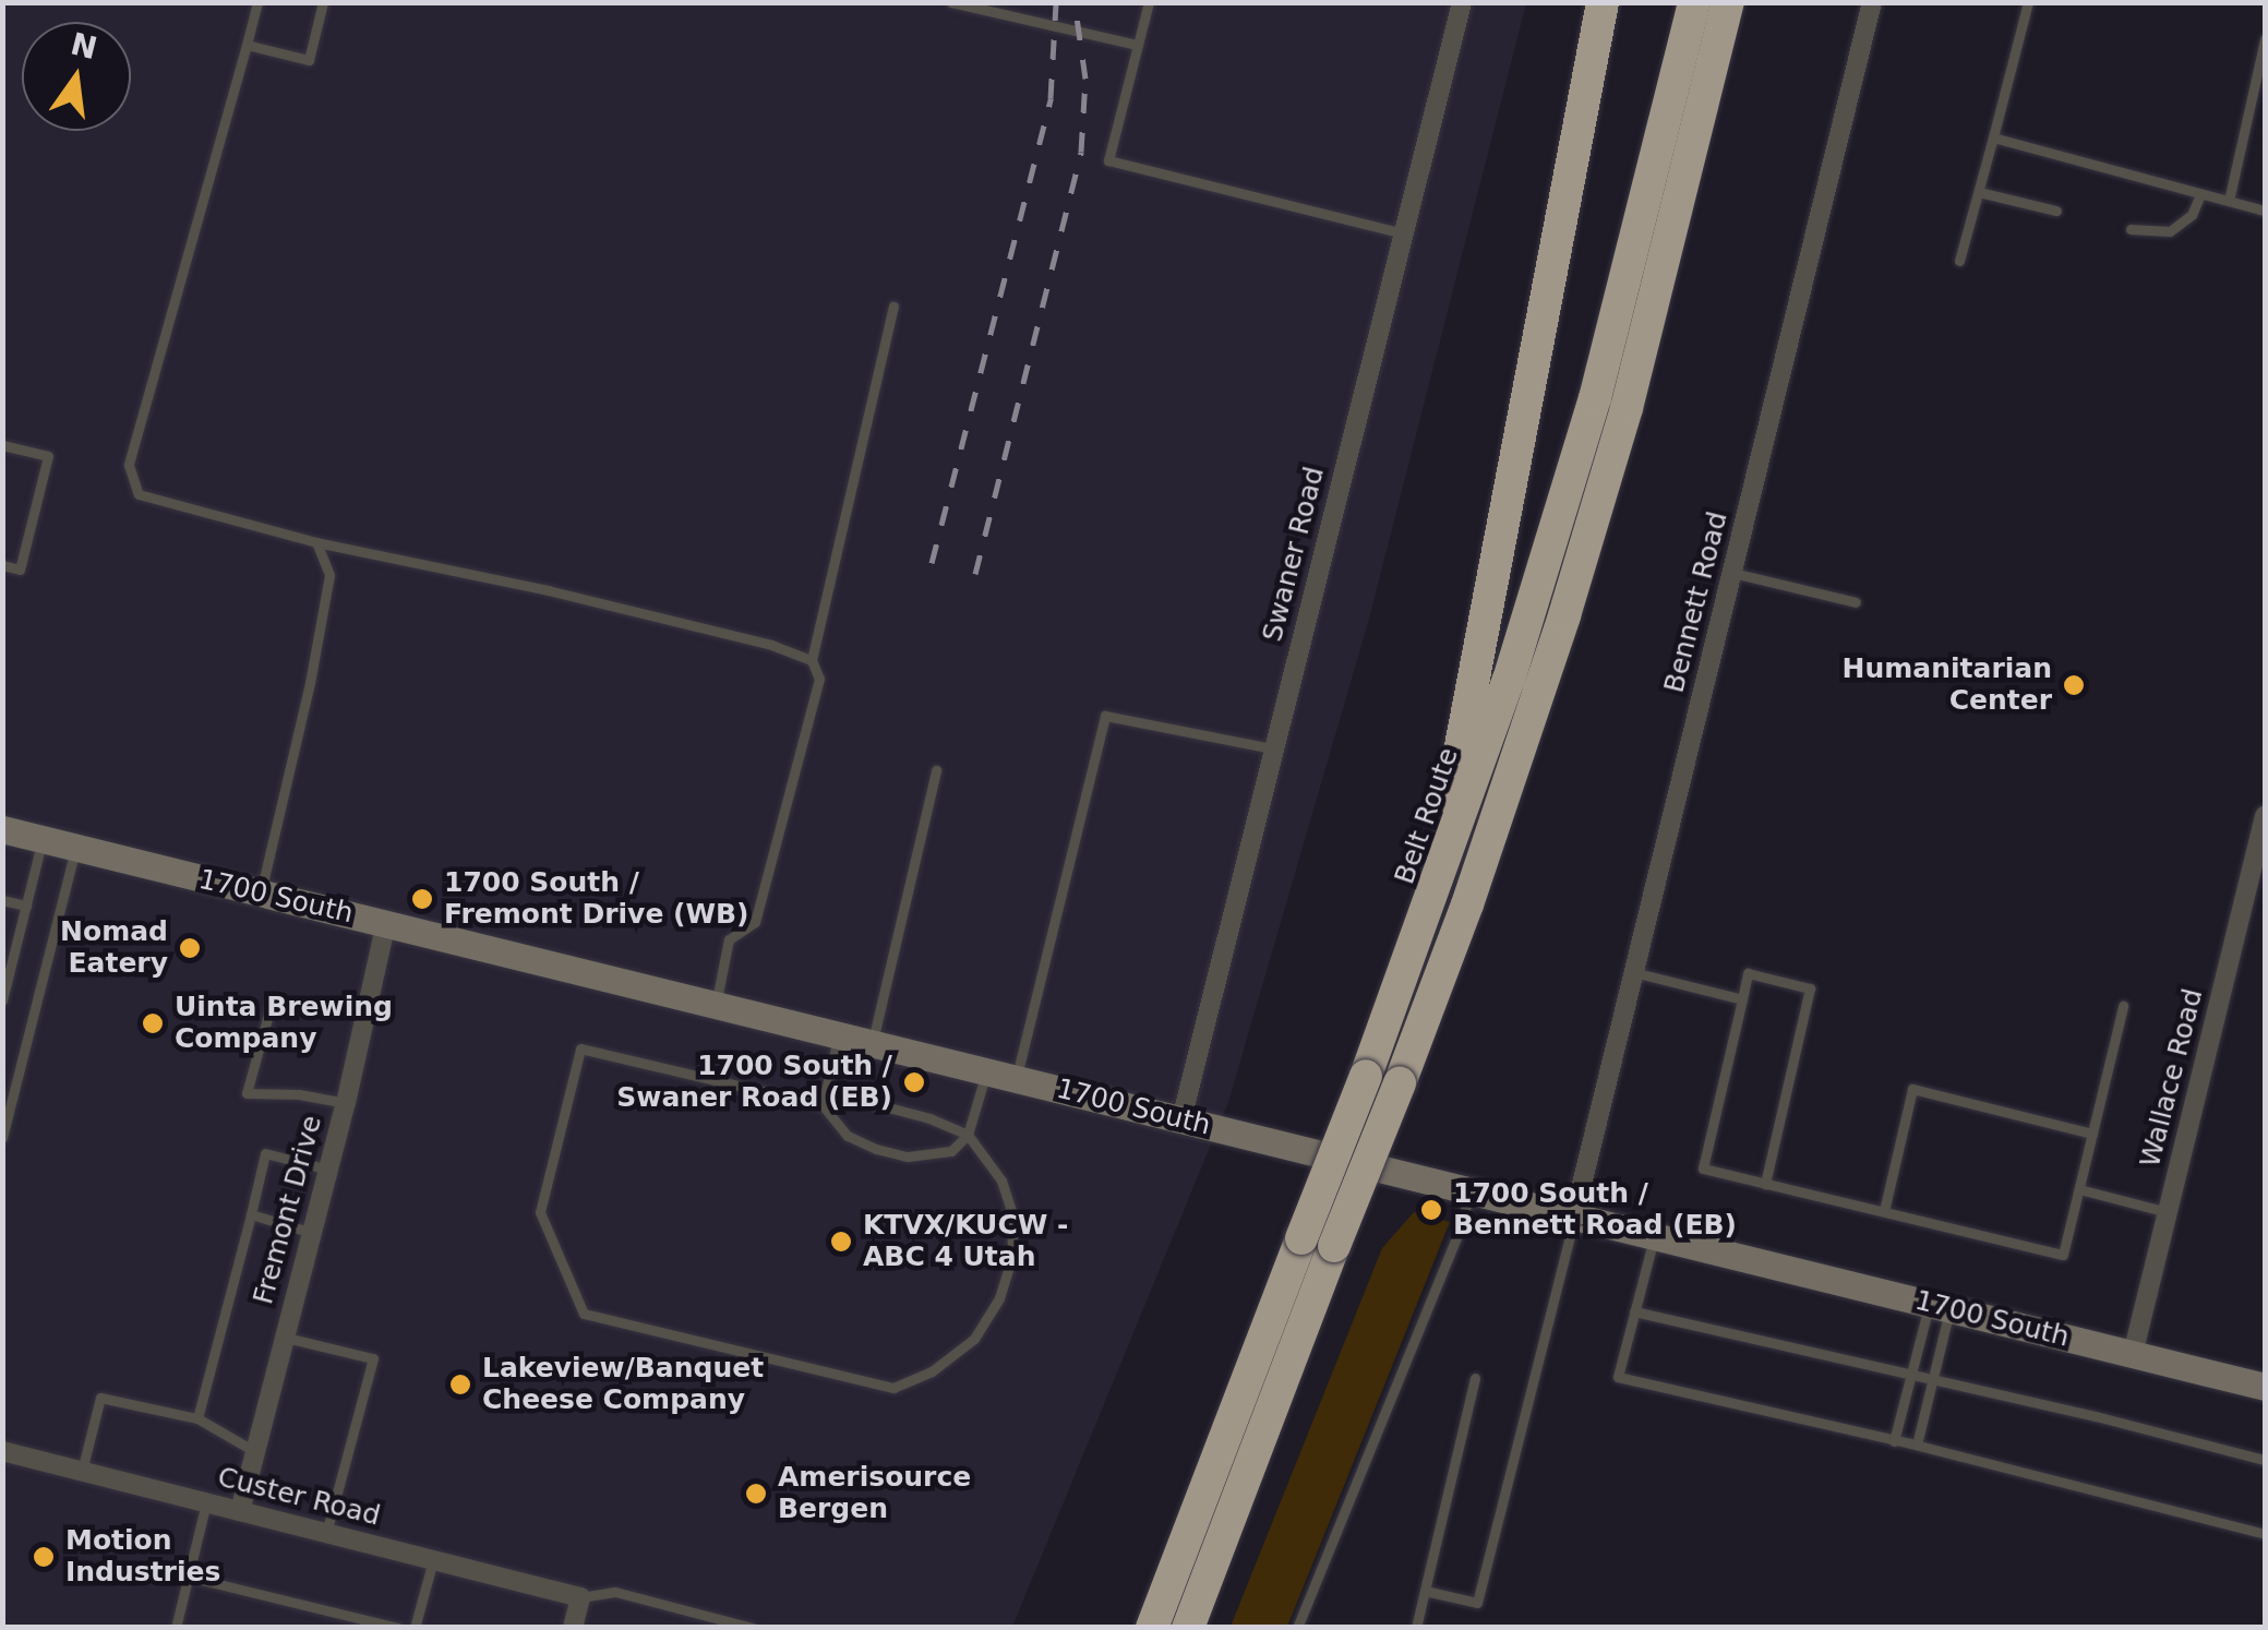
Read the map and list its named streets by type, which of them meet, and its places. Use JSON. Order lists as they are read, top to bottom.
{
  "streets": {
    "highway": ["Belt Route"],
    "street": [
      "Swaner Road",
      "Bennett Road",
      "1700 South",
      "Wallace Road",
      "Fremont Drive",
      "Custer Road"
    ]
  },
  "crossings": [
    ["Swaner Road", "1700 South"],
    ["Bennett Road", "1700 South"],
    ["1700 South", "Wallace Road"],
    ["1700 South", "Fremont Drive"],
    ["Fremont Drive", "Custer Road"]
  ],
  "places": [
    "Humanitarian Center",
    "1700 South / Fremont Drive (WB)",
    "Nomad Eatery",
    "Uinta Brewing Company",
    "1700 South / Swaner Road (EB)",
    "1700 South / Bennett Road (EB)",
    "KTVX/KUCW - ABC 4 Utah",
    "Lakeview/Banquet Cheese Company",
    "Amerisource Bergen",
    "Motion Industries"
  ],
  "north": "top"
}
